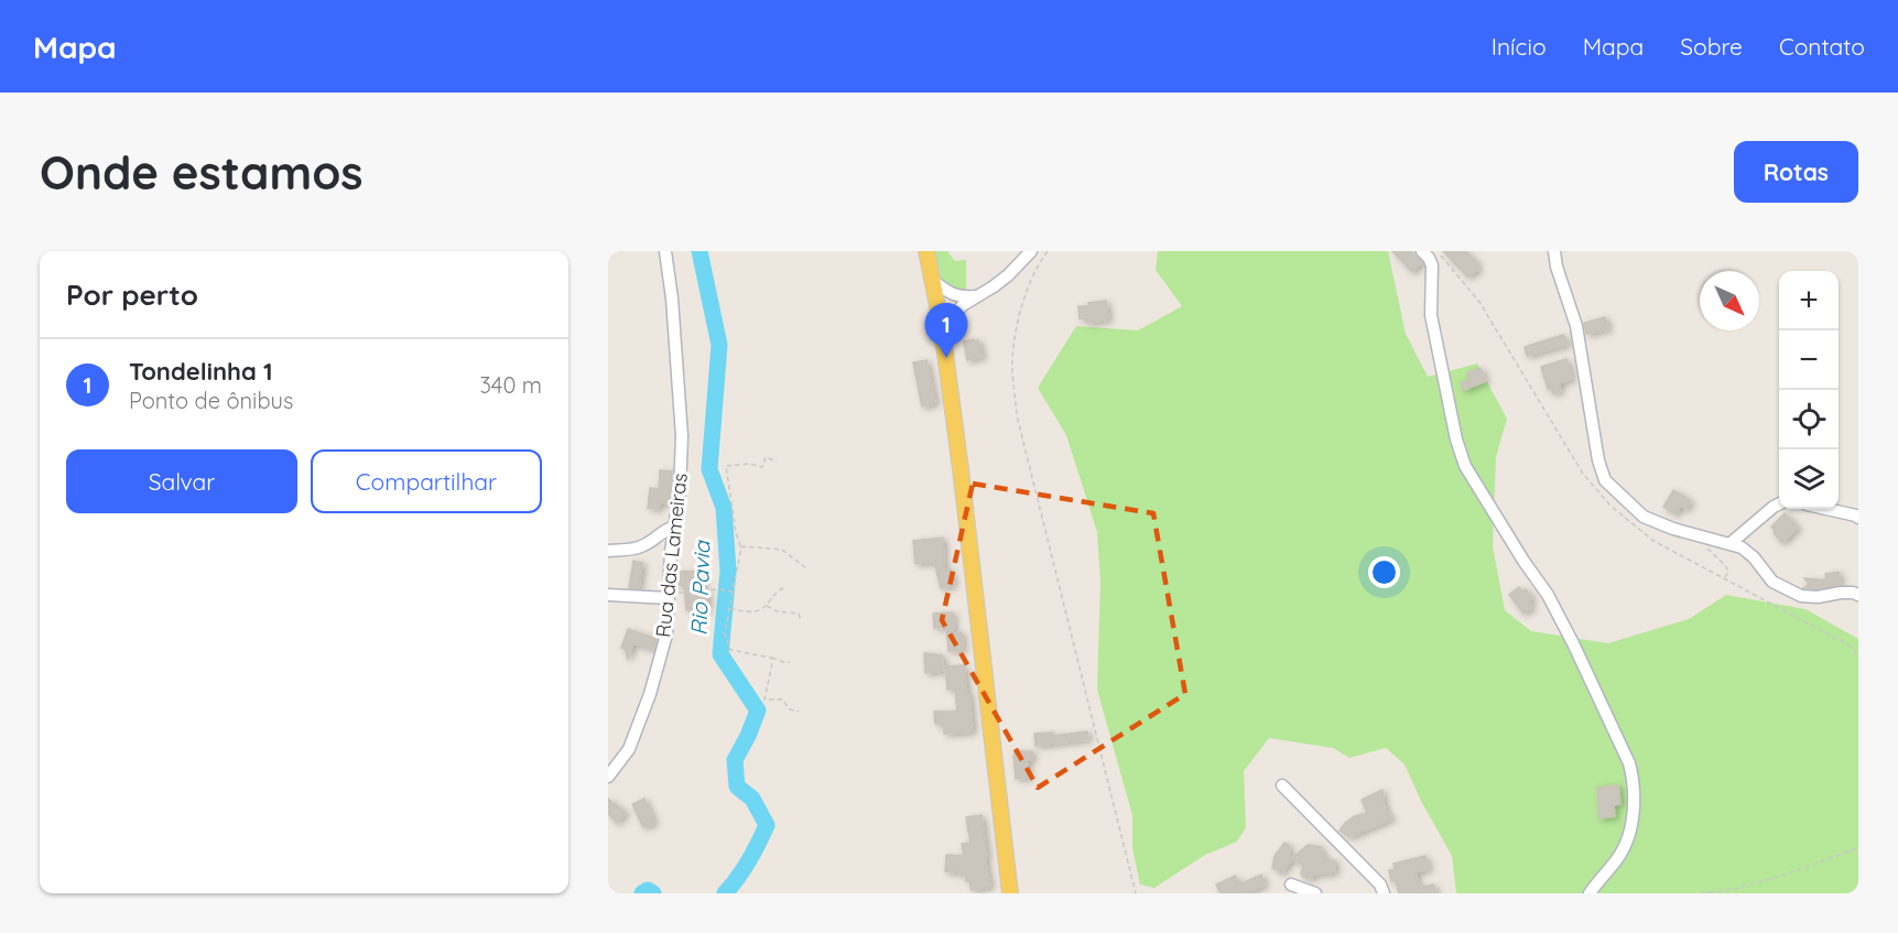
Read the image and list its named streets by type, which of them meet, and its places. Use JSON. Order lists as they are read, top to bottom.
{
  "streets": {
    "street": ["Rua das Lameiras"]
  },
  "water": ["Rio Pavia"],
  "north": "bottom right",
  "page": {
    "header": "Mapa",
    "nav": [
      "Início",
      "Mapa",
      "Sobre",
      "Contato"
    ],
    "buttons": [
      "Rotas",
      ["Salvar", "Compartilhar"]
    ],
    "title": "Onde estamos",
    "heading": "Por perto",
    "map_buttons": ["+", "−"],
    "pins": "1",
    "list": [
      {
        "mark": "1",
        "name": "Tondelinha 1",
        "note": "Ponto de ônibus",
        "value": "340 m"
      }
    ]
  }
}
